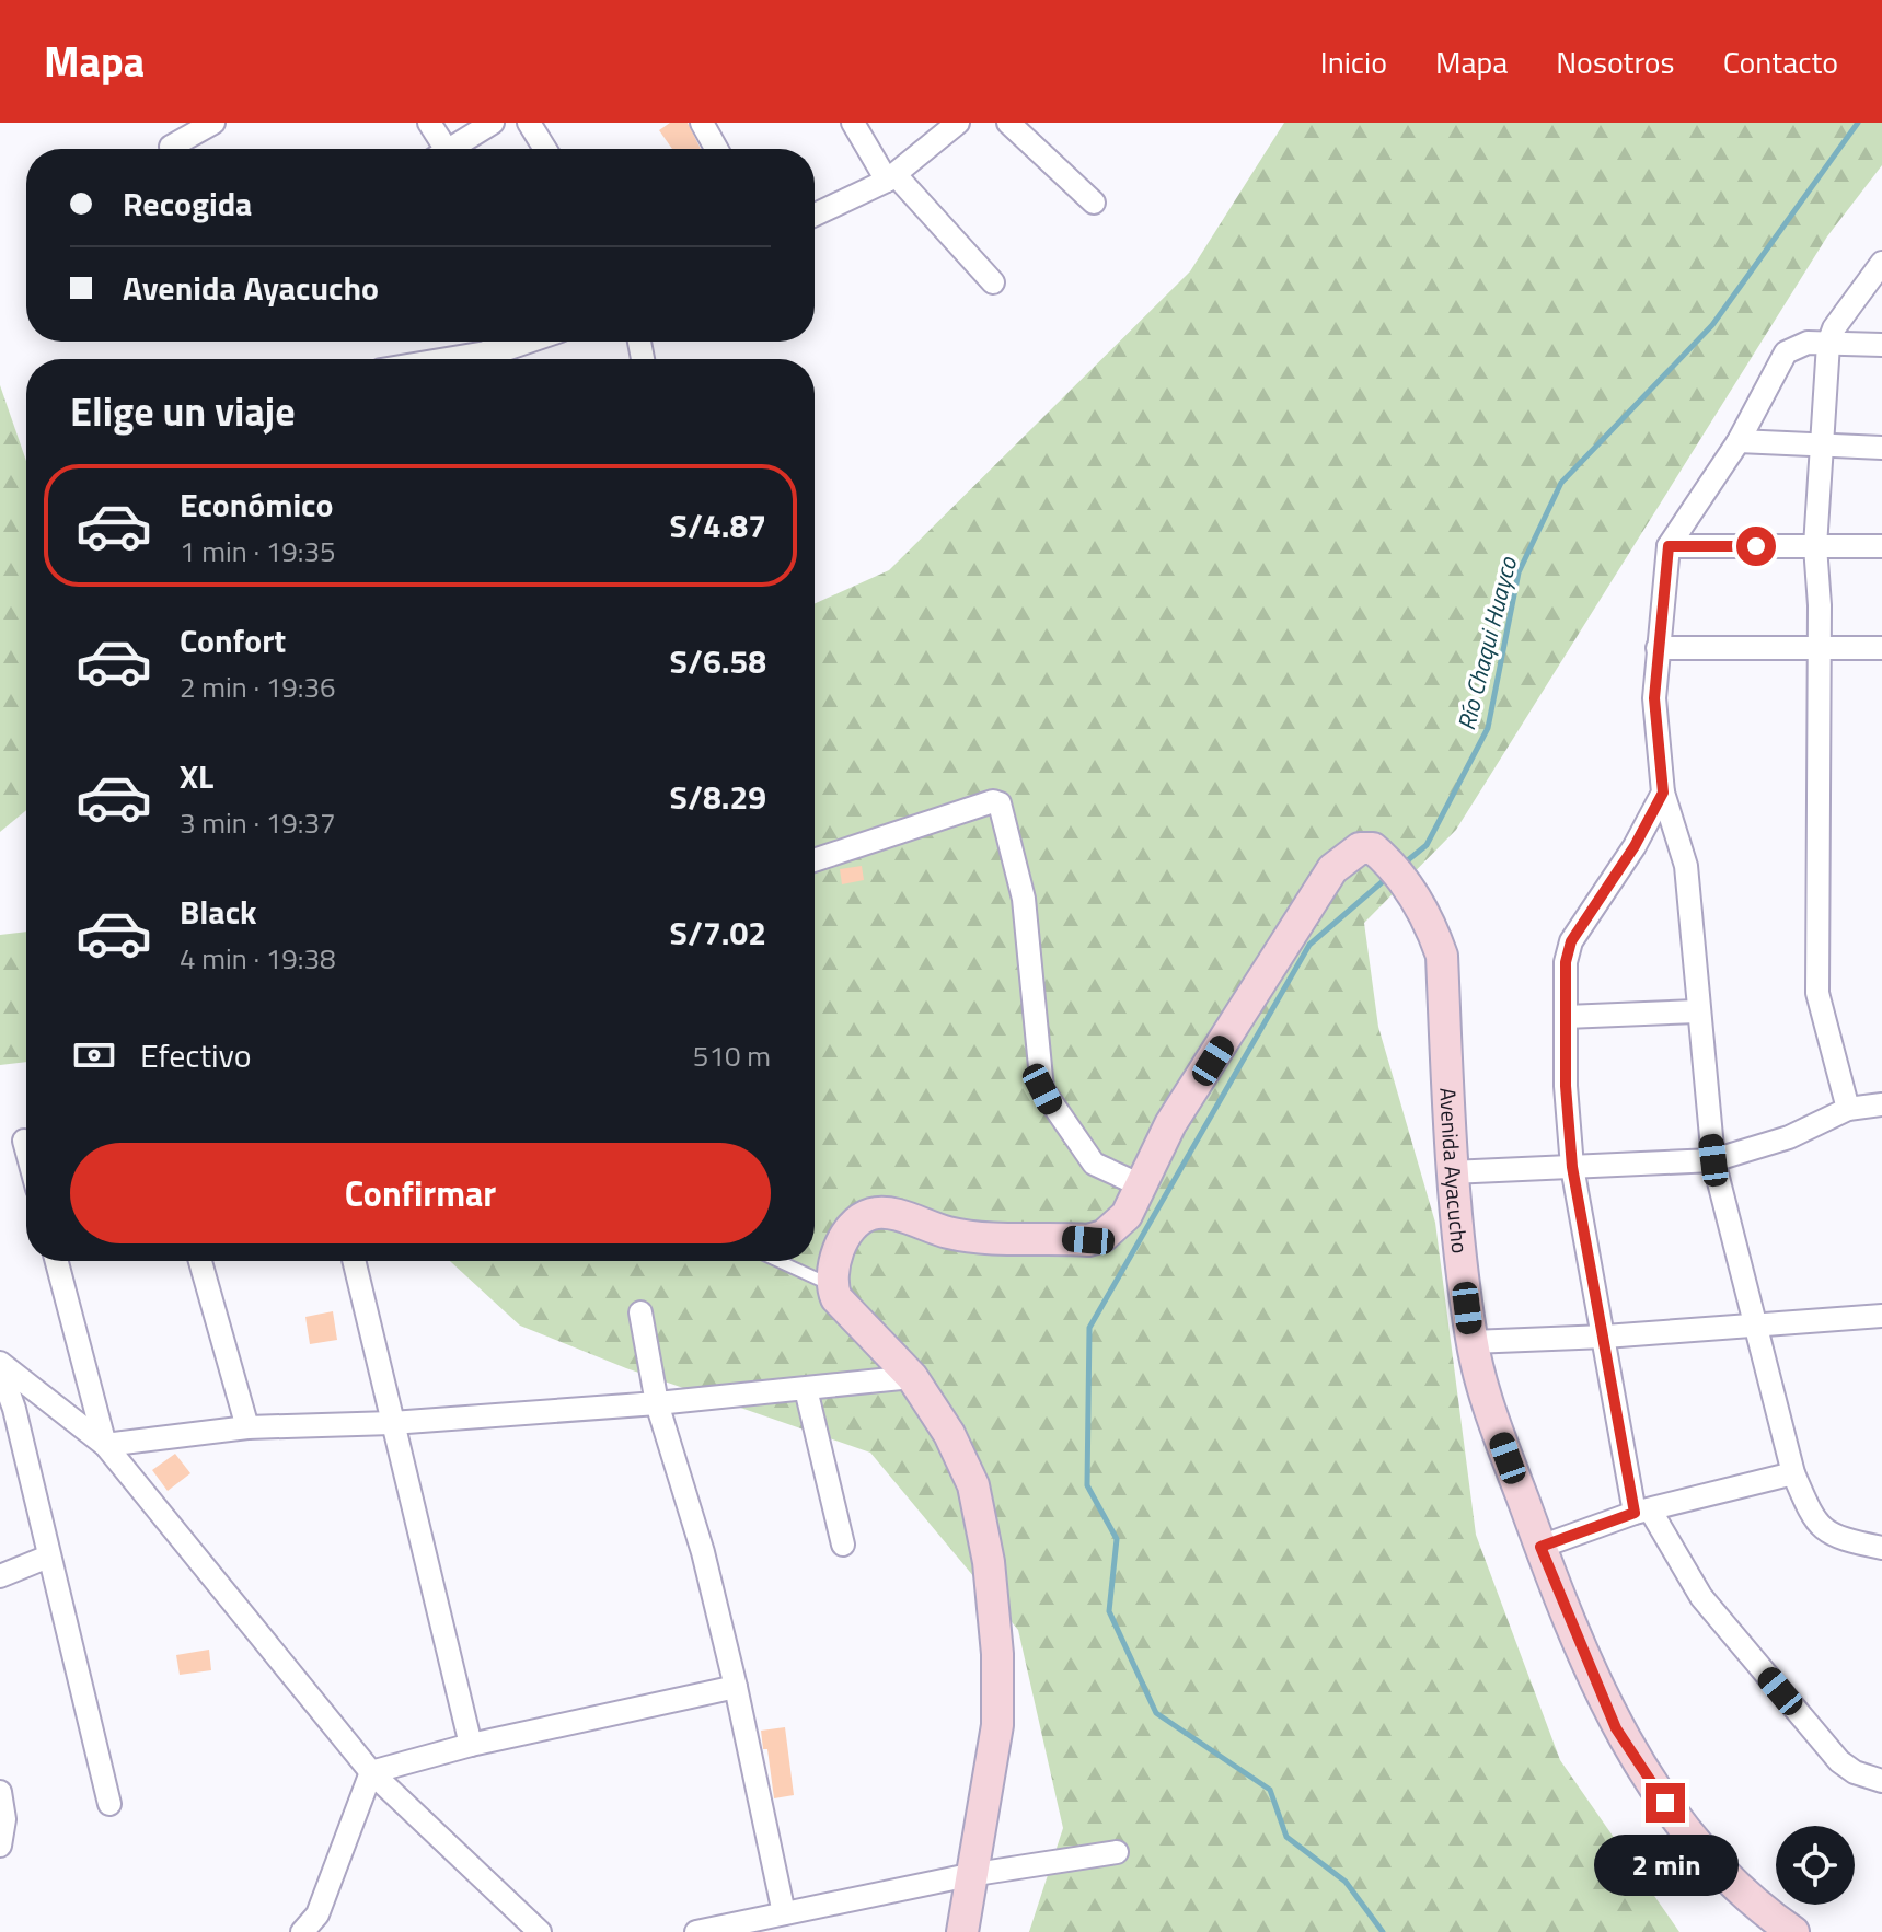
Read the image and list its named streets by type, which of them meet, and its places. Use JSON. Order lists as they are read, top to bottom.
{
  "streets": {
    "street": ["Avenida Ayacucho"]
  },
  "water": ["Río Chaqui Huayco"],
  "page": {
    "header": "Mapa",
    "nav": [
      "Inicio",
      "Mapa",
      "Nosotros",
      "Contacto"
    ],
    "banner": ["Recogida", "Avenida Ayacucho"],
    "heading": "Elige un viaje",
    "list": [
      {
        "name": "Económico",
        "note": "1 min · 19:35",
        "value": "S/4.87"
      },
      {
        "name": "Confort",
        "note": "2 min · 19:36",
        "value": "S/6.58"
      },
      {
        "name": "XL",
        "note": "3 min · 19:37",
        "value": "S/8.29"
      },
      {
        "name": "Black",
        "note": "4 min · 19:38",
        "value": "S/7.02"
      }
    ],
    "pay": ["Efectivo", "510 m"],
    "buttons": "Confirmar",
    "bubble": "2 min"
  }
}
